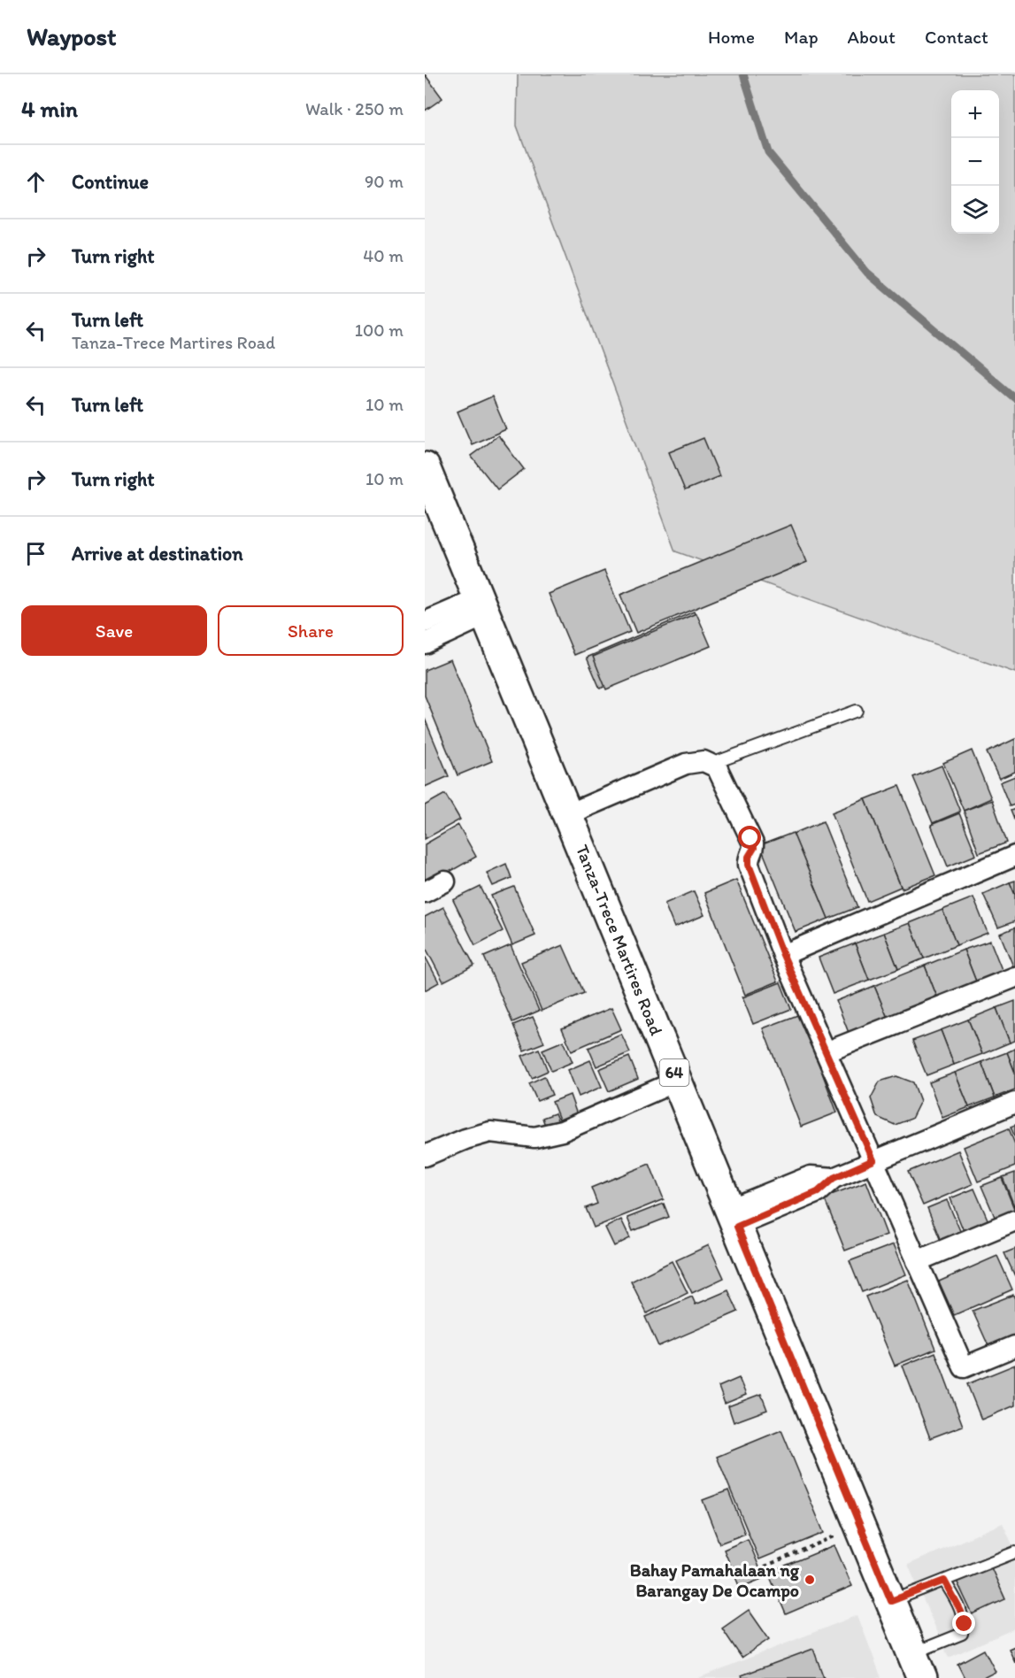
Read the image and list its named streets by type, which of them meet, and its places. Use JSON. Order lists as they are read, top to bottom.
{
  "streets": {
    "main road": ["Tanza-Trece Martires Road", "64"]
  },
  "places": ["Bahay Pamahalaan ng Barangay De Ocampo"],
  "page": {
    "header": "Waypost",
    "nav": [
      "Home",
      "Map",
      "About",
      "Contact"
    ],
    "heading": ["4 min", "Walk · 250 m"],
    "map_buttons": ["+", "−"],
    "list": [
      ["Continue", "90 m"],
      ["Turn right", "40 m"],
      ["Turn left", "Tanza-Trece Martires Road", "100 m"],
      ["Turn left", "10 m"],
      ["Turn right", "10 m"],
      "Arrive at destination"
    ],
    "buttons": ["Save", "Share"]
  }
}
